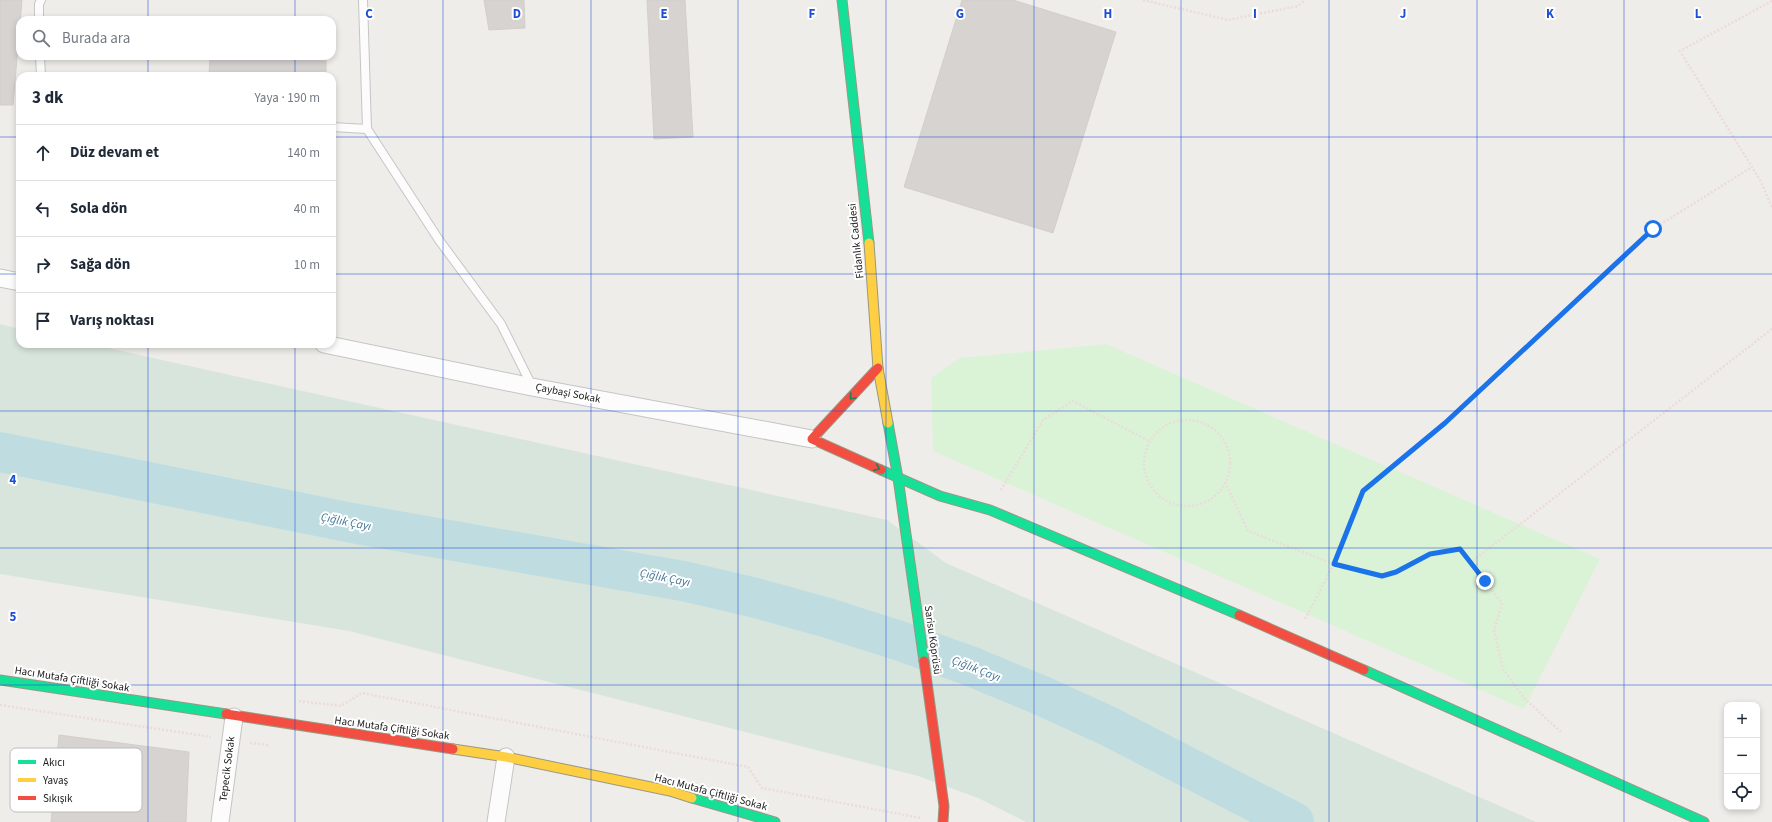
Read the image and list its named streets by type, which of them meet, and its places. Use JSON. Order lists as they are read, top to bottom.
{
  "streets": {
    "street": [
      "Fidanlık Caddesi",
      "Çaybaşi Sokak",
      "Sarisu Kōprüsü",
      "Hacı Mutafa Çiftliği Sokak",
      "Tepecik Sokak"
    ]
  },
  "crossings": [
    ["Fidanlık Caddesi", "Sarisu Kōprüsü"],
    ["Hacı Mutafa Çiftliği Sokak", "Tepecik Sokak"]
  ],
  "water": ["Çığlık Çayı"],
  "legend": ["Akıcı", "Yavaş", "Sıkışık"],
  "page": {
    "search": "Burada ara",
    "heading": ["3 dk", "Yaya · 190 m"],
    "list": [
      ["Düz devam et", "140 m"],
      ["Sola dön", "40 m"],
      ["Sağa dön", "10 m"],
      "Varış noktası"
    ],
    "map_buttons": ["+", "−"]
  },
  "grid": {
    "columns": [
      "C",
      "D",
      "E",
      "F",
      "G",
      "H",
      "I",
      "J",
      "K",
      "L"
    ],
    "rows": ["4", "5"]
  }
}
